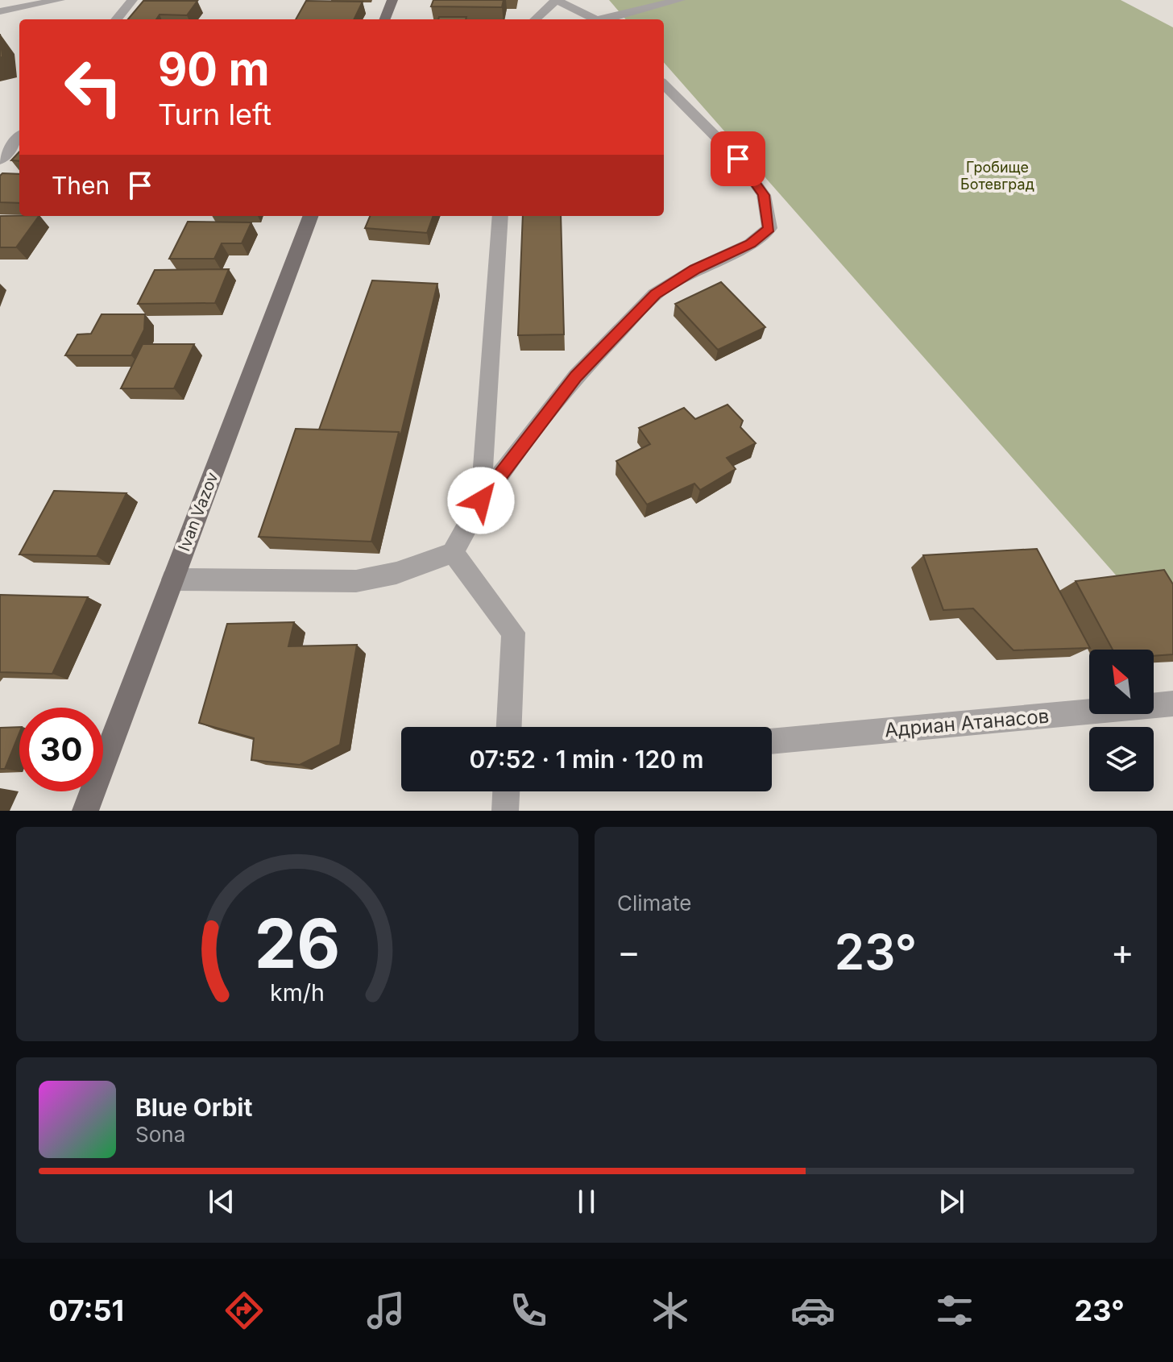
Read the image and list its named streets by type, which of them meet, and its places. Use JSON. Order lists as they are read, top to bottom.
{
  "streets": {
    "main road": ["Ivan Vazov"],
    "street": ["Адриан Атанасов"]
  },
  "parks": ["Гробище Ботевград"],
  "north": "top left",
  "page": {
    "turn": ["90 m", "Turn left"],
    "then": "Then",
    "limit": "30",
    "trip": "07:52 · 1 min · 120 m",
    "tile": "Climate",
    "heat": ["−", "23°", "+"],
    "song": ["Blue Orbit", "Sona"],
    "tabs": ["07:51", "23°"],
    "gauge": ["26", "km/h"]
  }
}
